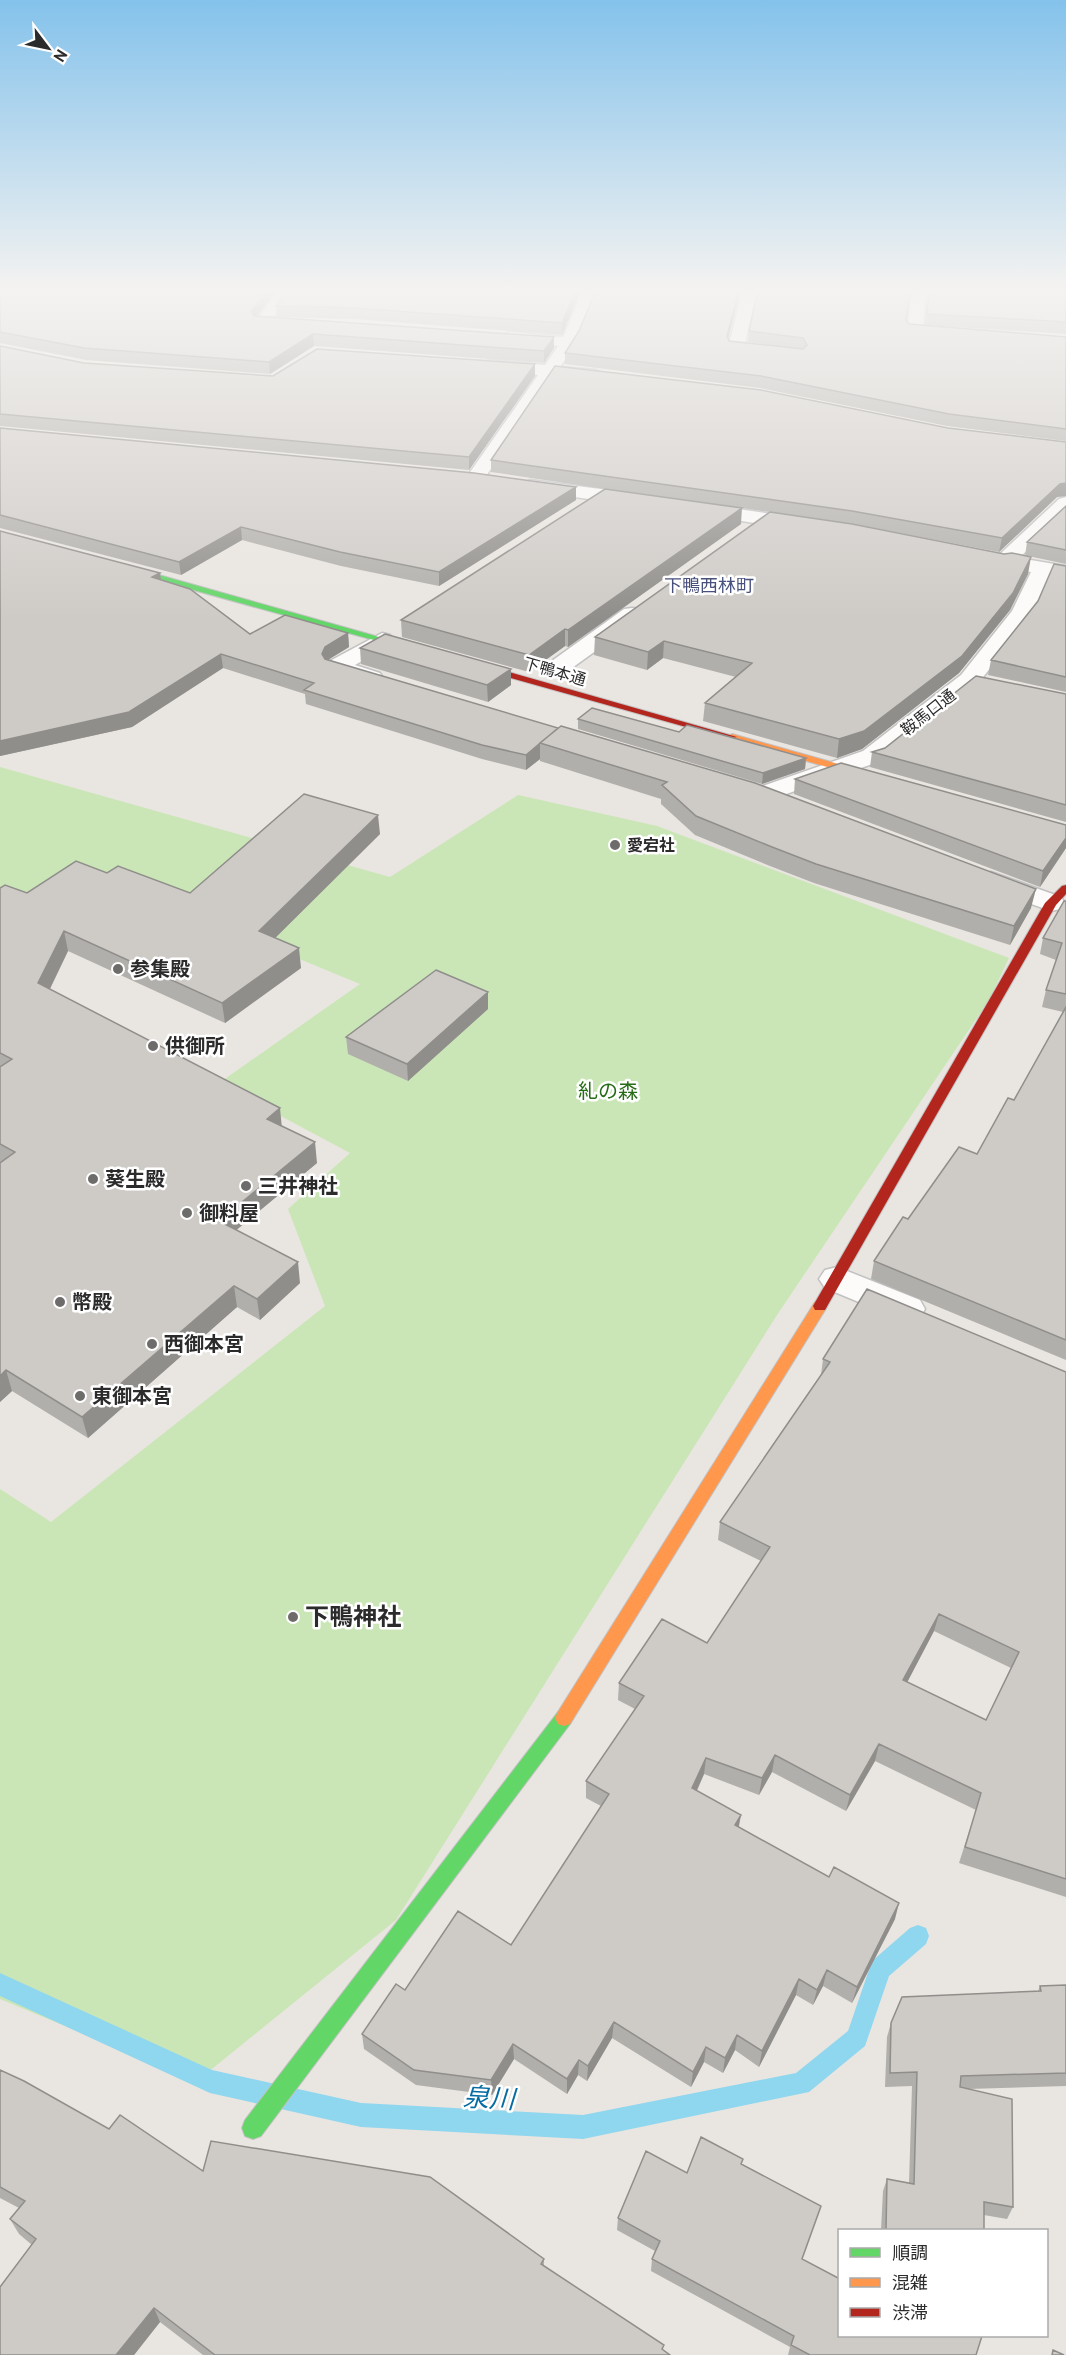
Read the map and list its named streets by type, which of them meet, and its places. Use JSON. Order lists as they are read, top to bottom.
{
  "streets": {
    "street": ["下鴨本通", "鞍馬口通"]
  },
  "crossings": [
    ["下鴨本通", "鞍馬口通"]
  ],
  "districts": ["下鴨西林町"],
  "water": ["泉川"],
  "parks": ["糺の森"],
  "places": [
    "愛宕社",
    "参集殿",
    "供御所",
    "葵生殿",
    "三井神社",
    "御料屋",
    "幣殿",
    "西御本宮",
    "東御本宮",
    "下鴨神社"
  ],
  "legend": ["順調", "混雑", "渋滞"],
  "north": "bottom right"
}
